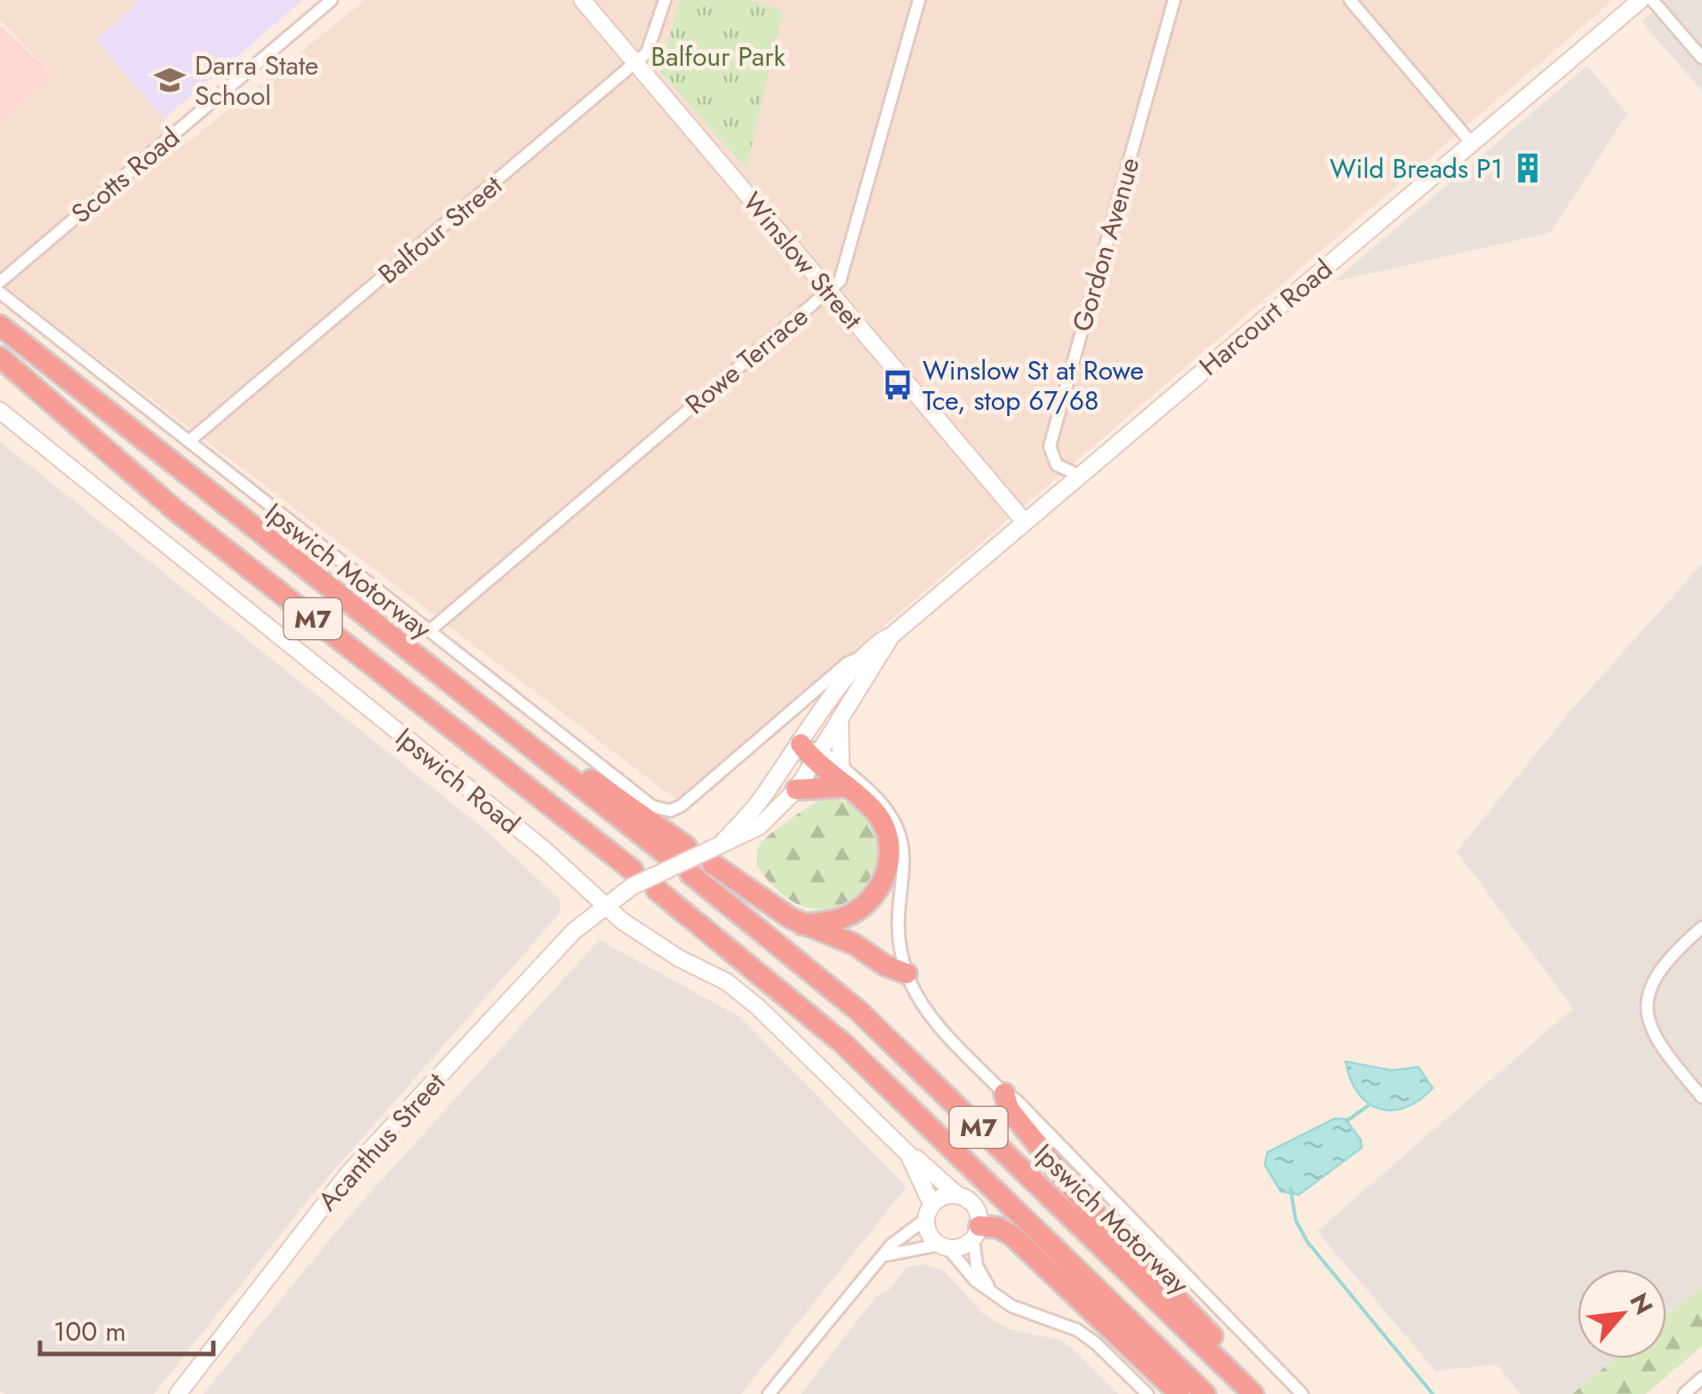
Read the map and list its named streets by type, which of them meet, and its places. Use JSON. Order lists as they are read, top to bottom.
{
  "streets": {
    "highway": ["Ipswich Motorway", "M7"],
    "main road": [
      "Winslow Street",
      "Harcourt Road",
      "Ipswich Road",
      "Acanthus Street"
    ],
    "street": [
      "Scotts Road",
      "Balfour Street",
      "Gordon Avenue",
      "Rowe Terrace"
    ]
  },
  "crossings": [
    ["Balfour Street", "Winslow Street"],
    ["Gordon Avenue", "Harcourt Road"],
    ["Winslow Street", "Harcourt Road"],
    ["Winslow Street", "Rowe Terrace"],
    ["Harcourt Road", "Rowe Terrace"],
    ["Harcourt Road", "M7"],
    ["Harcourt Road", "Ipswich Road"],
    ["Harcourt Road", "Acanthus Street"],
    ["Ipswich Road", "Acanthus Street"]
  ],
  "parks": ["Balfour Park"],
  "places": {
    "school or university": ["Darra State School"],
    "building": ["Wild Breads P1"],
    "bus stop": ["Winslow St at Rowe Tce, stop 67/68"]
  },
  "scale_bar": "100 m",
  "north": "top right"
}
